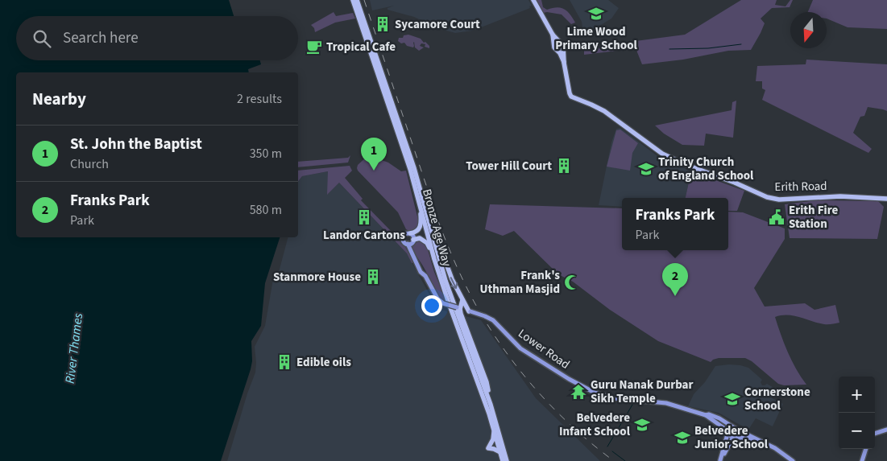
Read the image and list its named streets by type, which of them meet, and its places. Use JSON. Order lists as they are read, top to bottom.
{
  "streets": {
    "main road": ["Erith Road", "Bronze Age Way", "Lower Road"]
  },
  "crossings": [
    ["Bronze Age Way", "Lower Road"]
  ],
  "water": ["River Thames"],
  "places": {
    "school or university": [
      "Lime Wood Primary School",
      "Trinity Church of England School",
      "Cornerstone School",
      "Belvedere Infant School",
      "Belvedere Junior School"
    ],
    "building": [
      "Sycamore Court",
      "Tower Hill Court",
      "Landor Cartons",
      "Stanmore House",
      "Edible oils"
    ],
    "cafe": ["Tropical Cafe"],
    "public building": ["Erith Fire Station"],
    "mosque": ["Frank's Uthman Masjid"],
    "temple": ["Guru Nanak Durbar Sikh Temple"]
  },
  "north": "bottom",
  "page": {
    "search": "Search here",
    "heading": ["Nearby", "2 results"],
    "list": [
      {
        "mark": "1",
        "name": "St. John the Baptist",
        "note": "Church",
        "value": "350 m"
      },
      {
        "mark": "2",
        "name": "Franks Park",
        "note": "Park",
        "value": "580 m"
      }
    ],
    "pins": ["1", "2"],
    "popup": ["Franks Park", "Park"],
    "map_buttons": ["+", "−"]
  }
}
